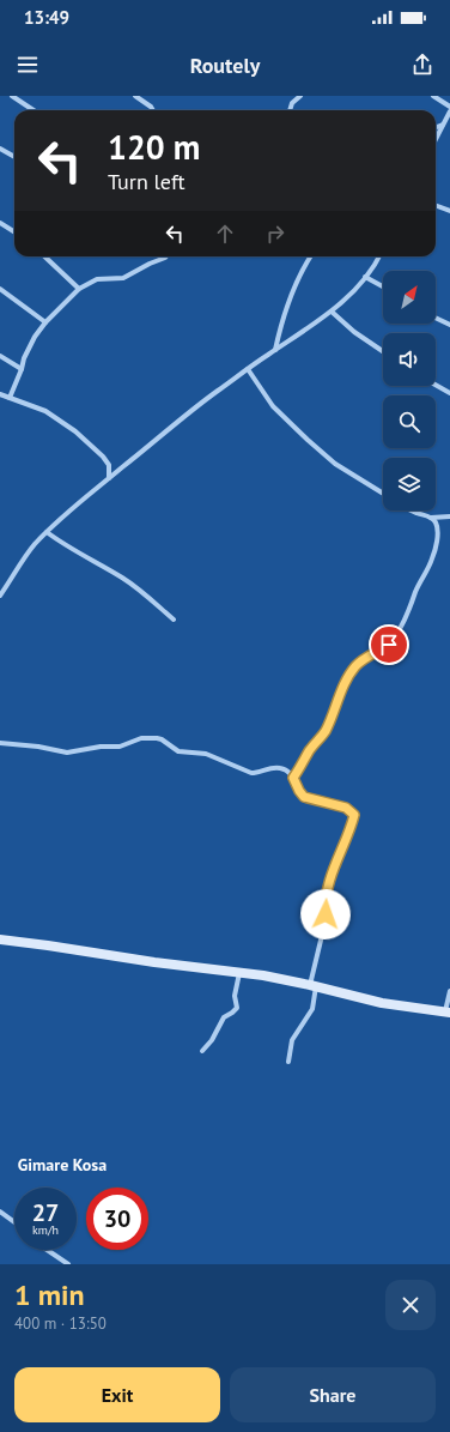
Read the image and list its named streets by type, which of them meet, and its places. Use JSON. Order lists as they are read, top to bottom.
{
  "districts": ["Gimare Kosa"],
  "north": "top right",
  "page": {
    "status": "13:49",
    "header": "Routely",
    "turn": ["120 m", "Turn left"],
    "speed": "27 km/h",
    "limit": "30",
    "heading": ["1 min", "400 m · 13:50"],
    "buttons": ["Exit", "Share"]
  }
}
